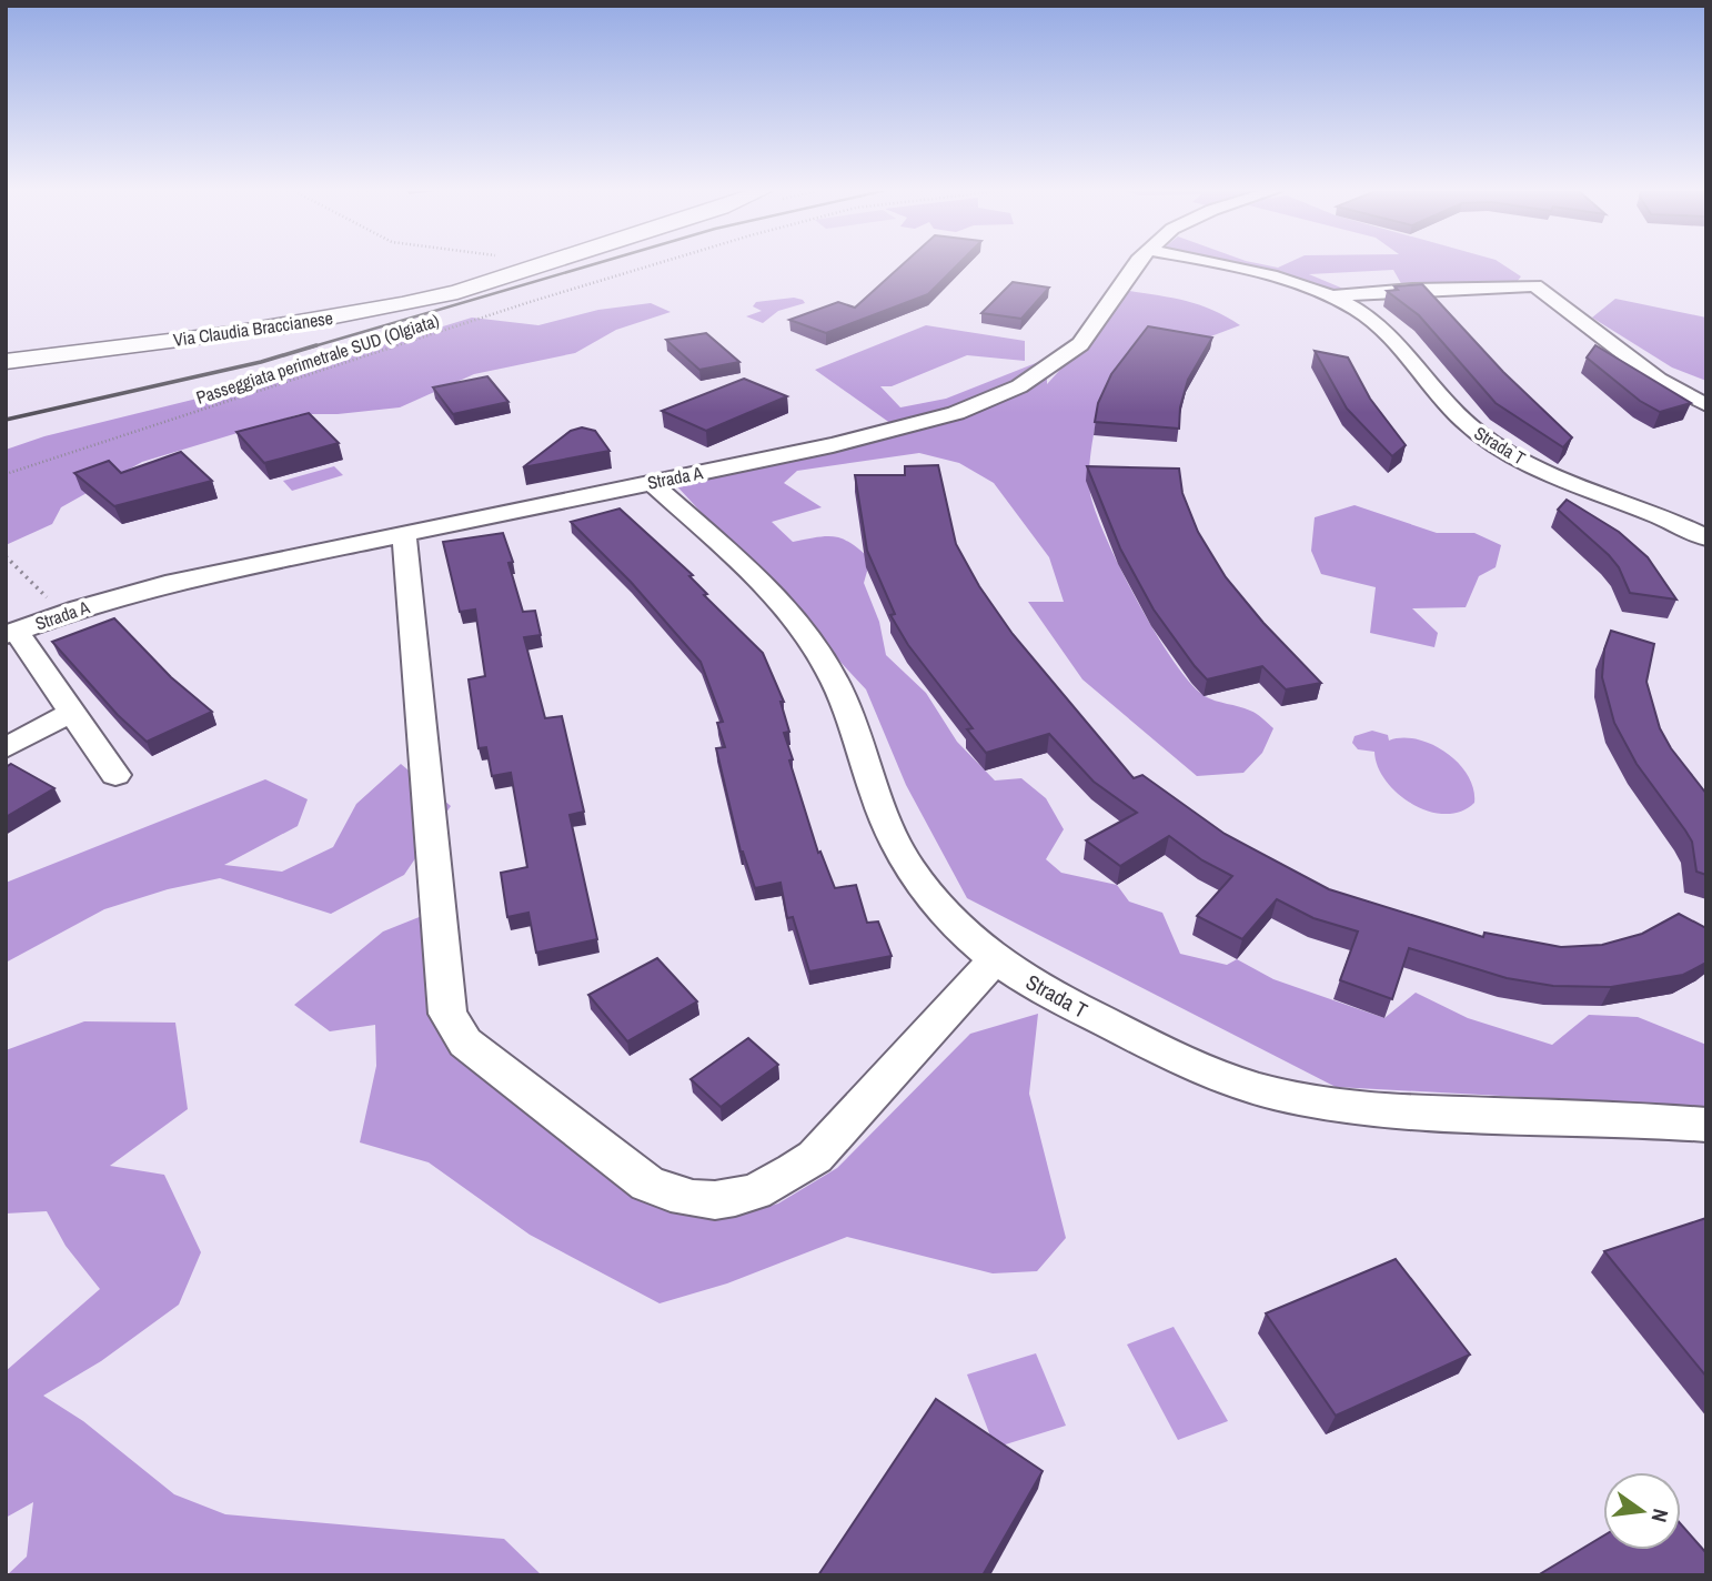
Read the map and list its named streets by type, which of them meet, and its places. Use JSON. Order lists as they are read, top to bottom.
{
  "streets": {
    "main road": ["Via Claudia Braccianese"],
    "street": ["Strada T", "Strada A"],
    "path": ["Passeggiata perimetrale SUD (Olgiata)"]
  },
  "crossings": [
    ["Strada T", "Strada A"]
  ],
  "north": "right"
}
